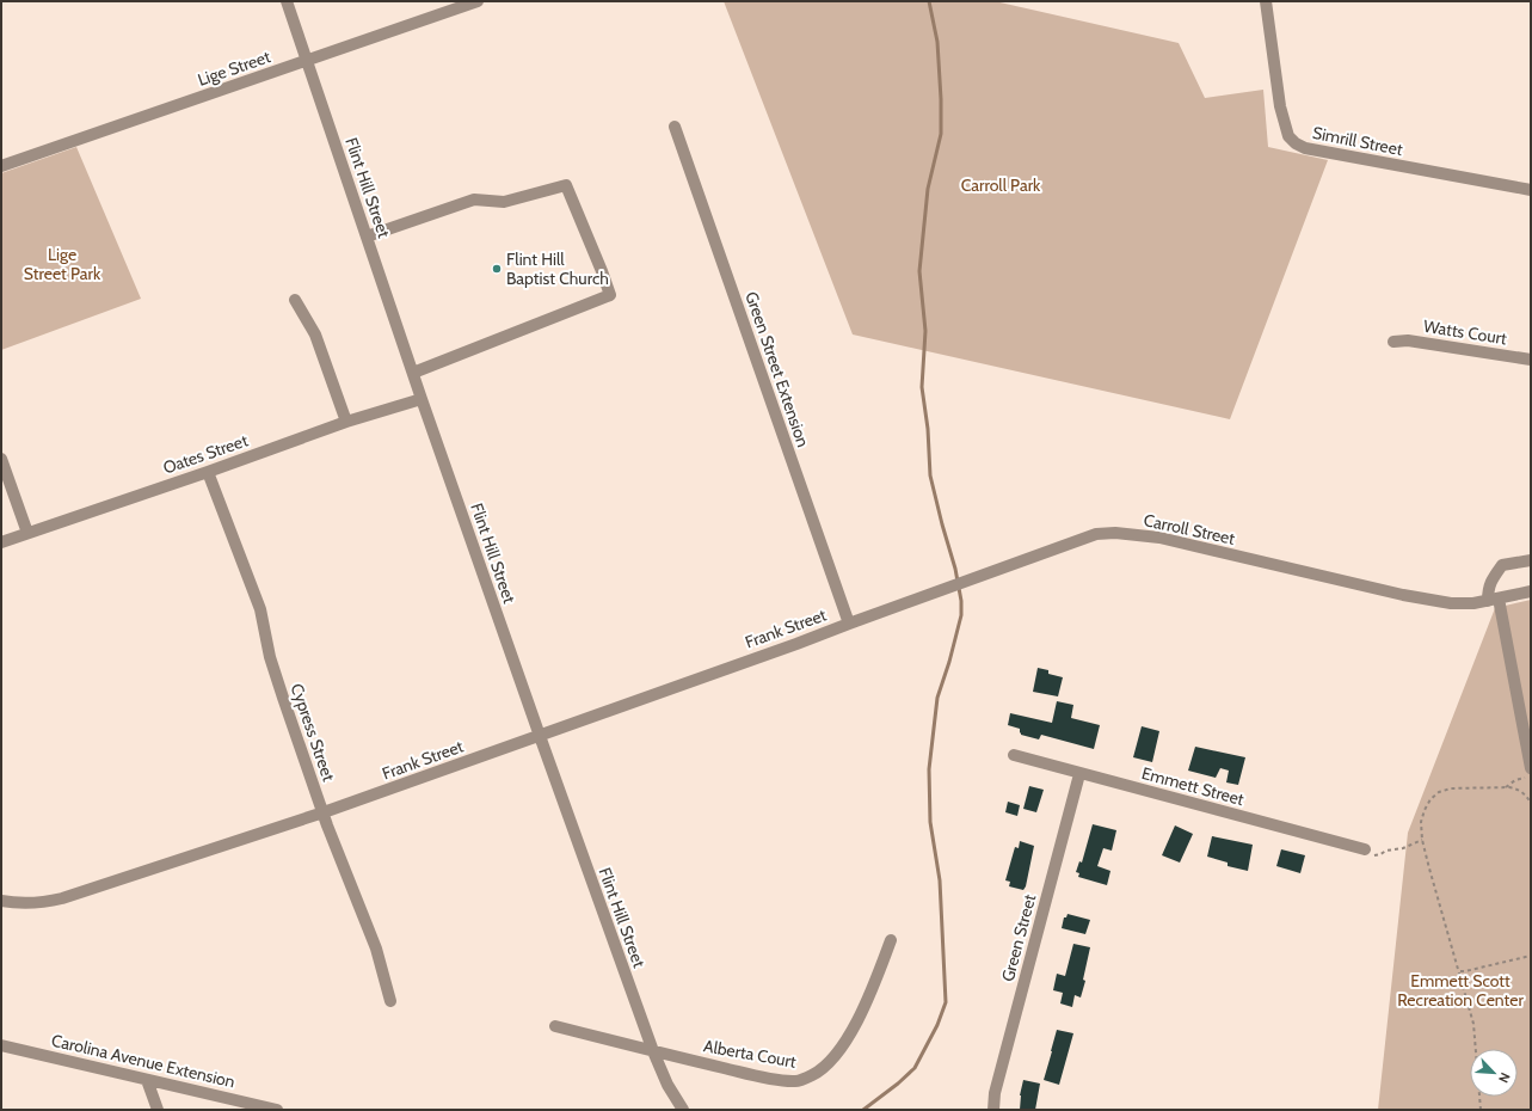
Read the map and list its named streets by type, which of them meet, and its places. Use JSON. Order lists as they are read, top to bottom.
{
  "streets": {
    "street": [
      "Lige Street",
      "Simrill Street",
      "Flint Hill Street",
      "Watts Court",
      "Green Street Extension",
      "Oates Street",
      "Carroll Street",
      "Frank Street",
      "Cypress Street",
      "Emmett Street",
      "Green Street",
      "Alberta Court",
      "Carolina Avenue Extension"
    ]
  },
  "crossings": [
    ["Lige Street", "Flint Hill Street"],
    ["Flint Hill Street", "Oates Street"],
    ["Flint Hill Street", "Frank Street"],
    ["Flint Hill Street", "Alberta Court"],
    ["Green Street Extension", "Carroll Street"],
    ["Green Street Extension", "Frank Street"],
    ["Oates Street", "Cypress Street"],
    ["Carroll Street", "Frank Street"],
    ["Frank Street", "Cypress Street"],
    ["Emmett Street", "Green Street"]
  ],
  "parks": ["Carroll Park", "Lige Street Park", "Emmett Scott Recreation Center"],
  "places": ["Flint Hill Baptist Church"],
  "north": "bottom right"
}
